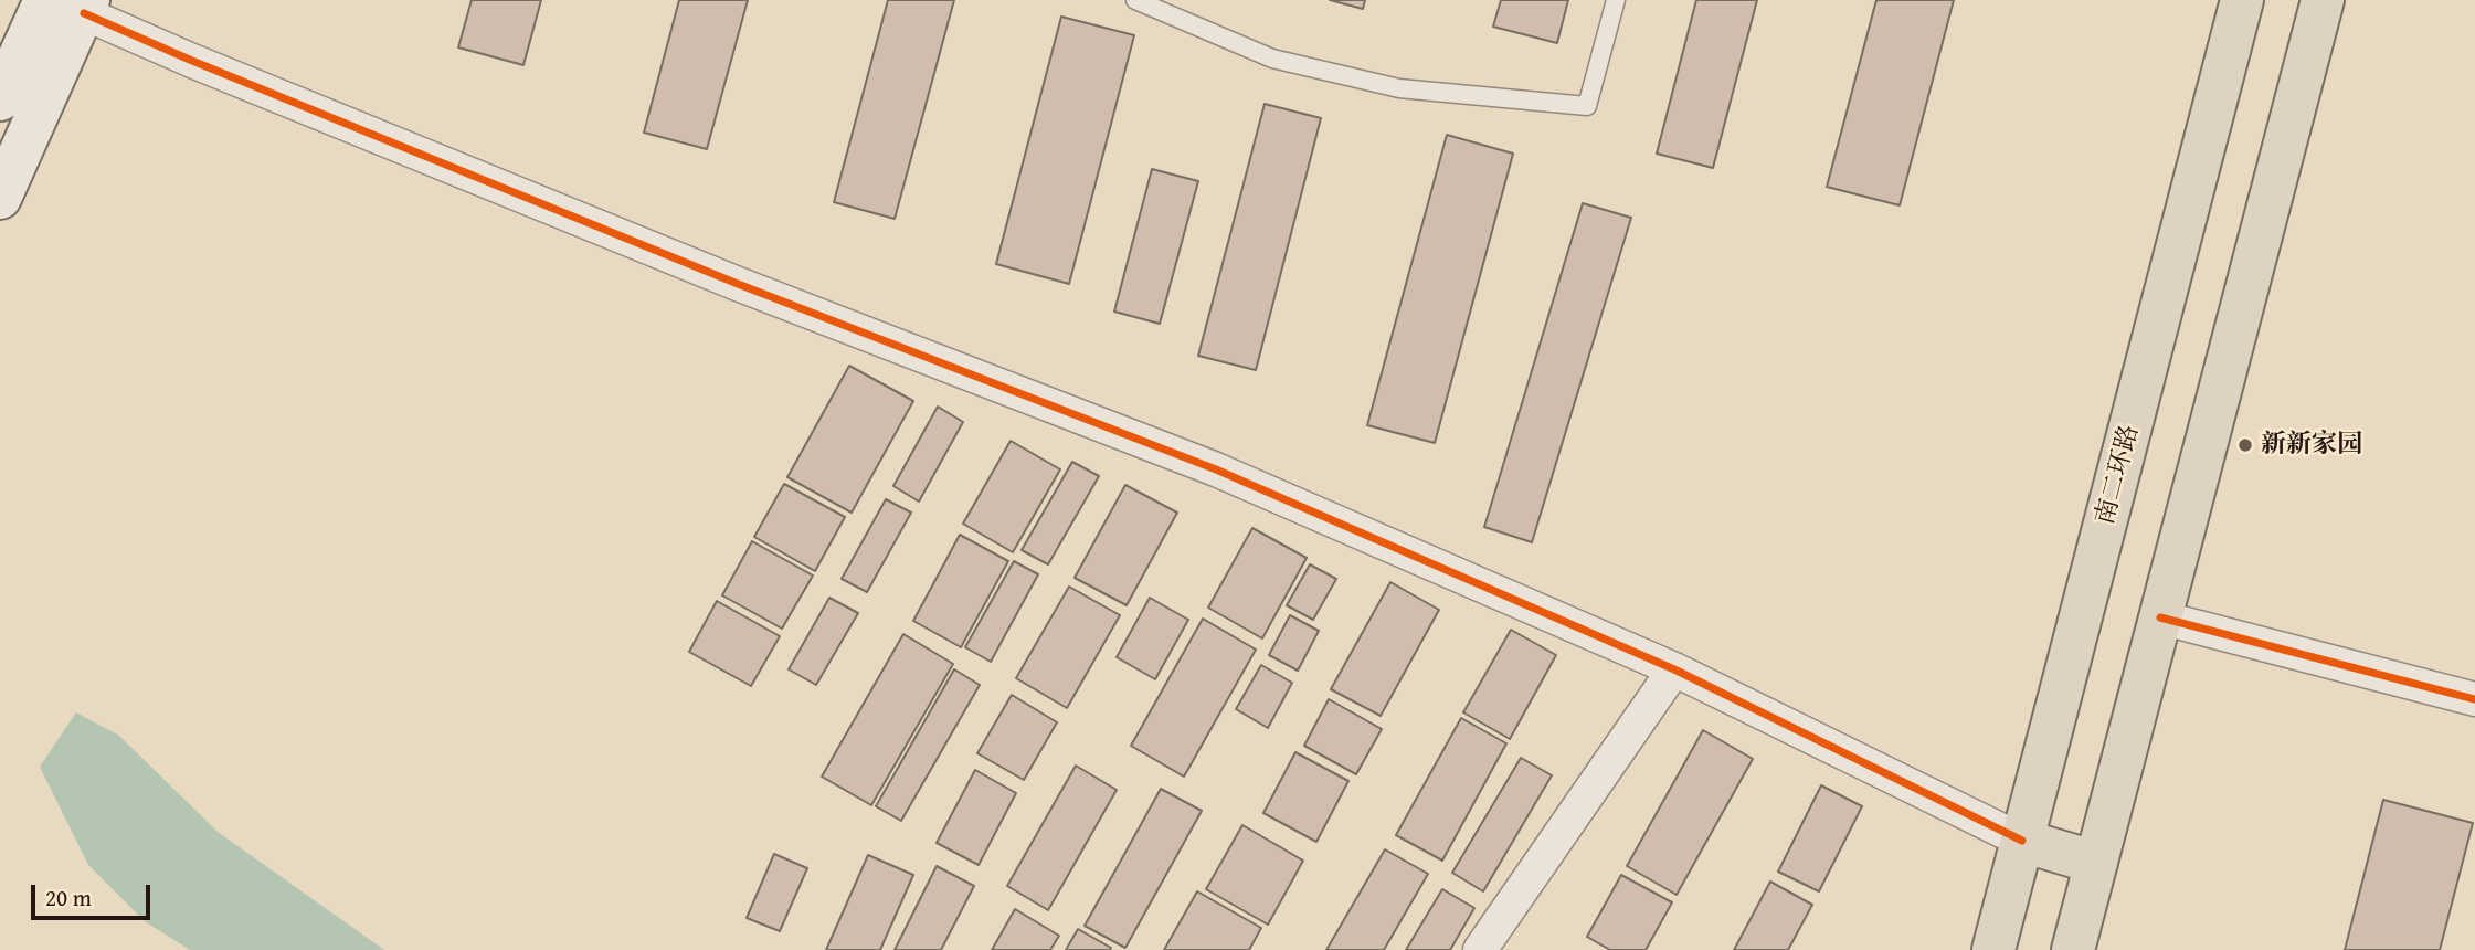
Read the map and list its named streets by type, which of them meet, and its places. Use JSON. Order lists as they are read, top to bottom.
{
  "streets": {
    "main road": ["南二环路"]
  },
  "places": ["新新家园"],
  "scale_bar": "20 m"
}
